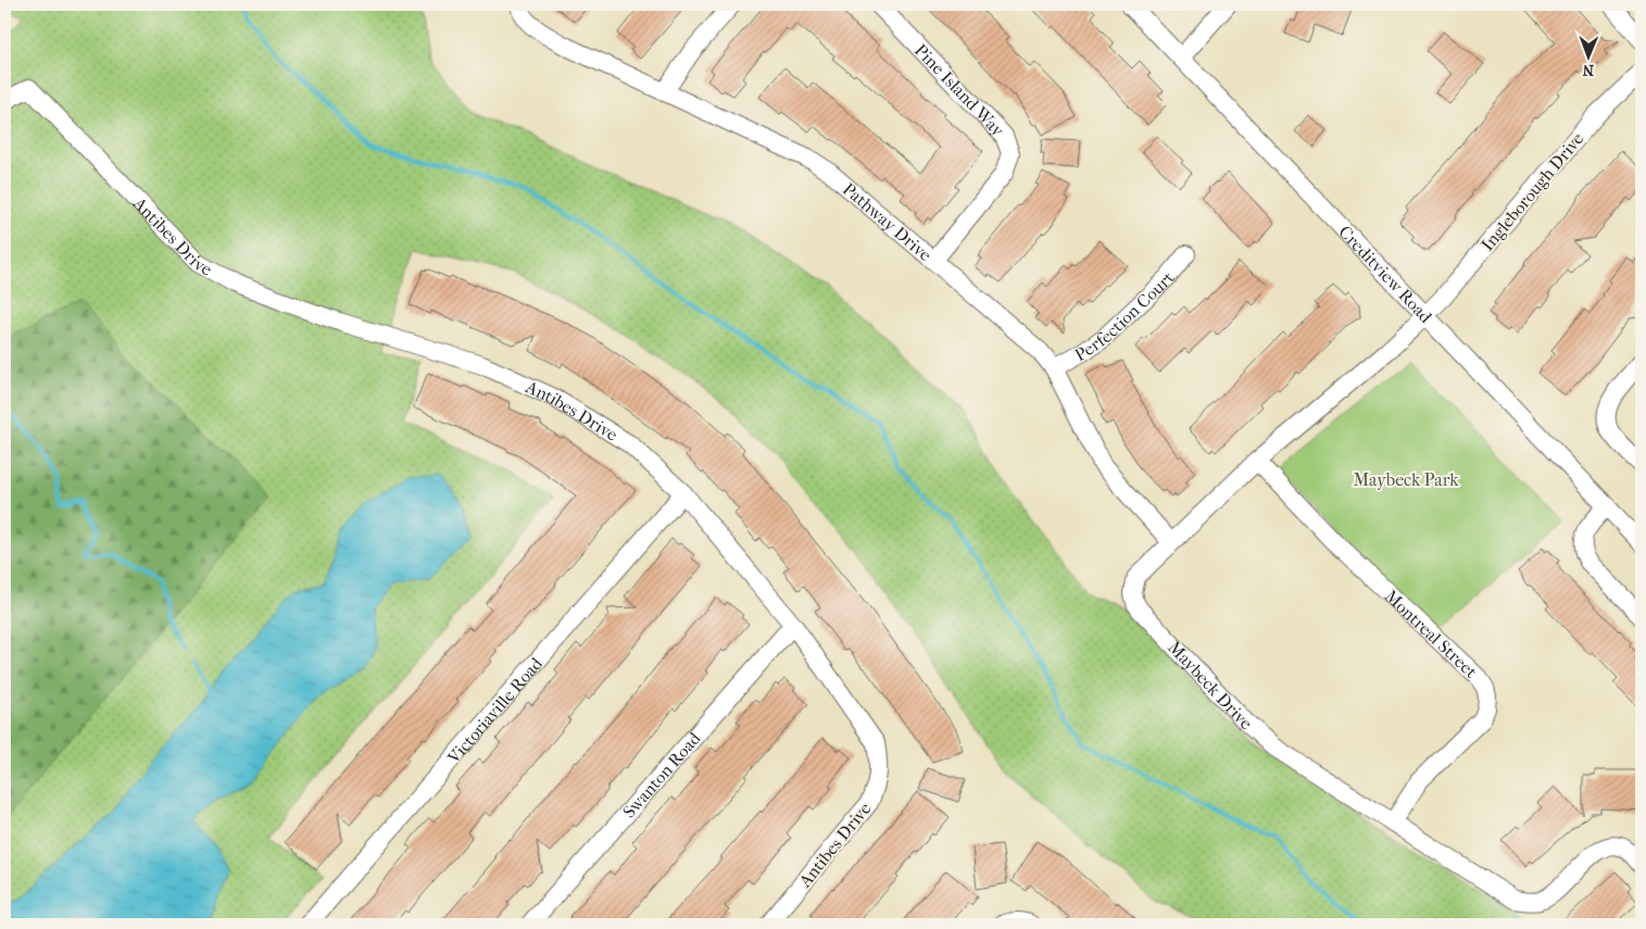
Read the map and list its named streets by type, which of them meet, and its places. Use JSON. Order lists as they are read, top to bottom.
{
  "streets": {
    "street": [
      "Pine Island Way",
      "Ingleborough Drive",
      "Pathway Drive",
      "Antibes Drive",
      "Creditview Road",
      "Perfection Court",
      "Montreal Street",
      "Maybeck Drive",
      "Victoriaville Road",
      "Swanton Road"
    ]
  },
  "crossings": [
    ["Pine Island Way", "Pathway Drive"],
    ["Ingleborough Drive", "Creditview Road"],
    ["Ingleborough Drive", "Maybeck Drive"],
    ["Pathway Drive", "Perfection Court"],
    ["Pathway Drive", "Maybeck Drive"],
    ["Antibes Drive", "Victoriaville Road"],
    ["Antibes Drive", "Swanton Road"],
    ["Creditview Road", "Maybeck Drive"],
    ["Montreal Street", "Maybeck Drive"]
  ],
  "parks": ["Maybeck Park"],
  "north": "bottom"
}
